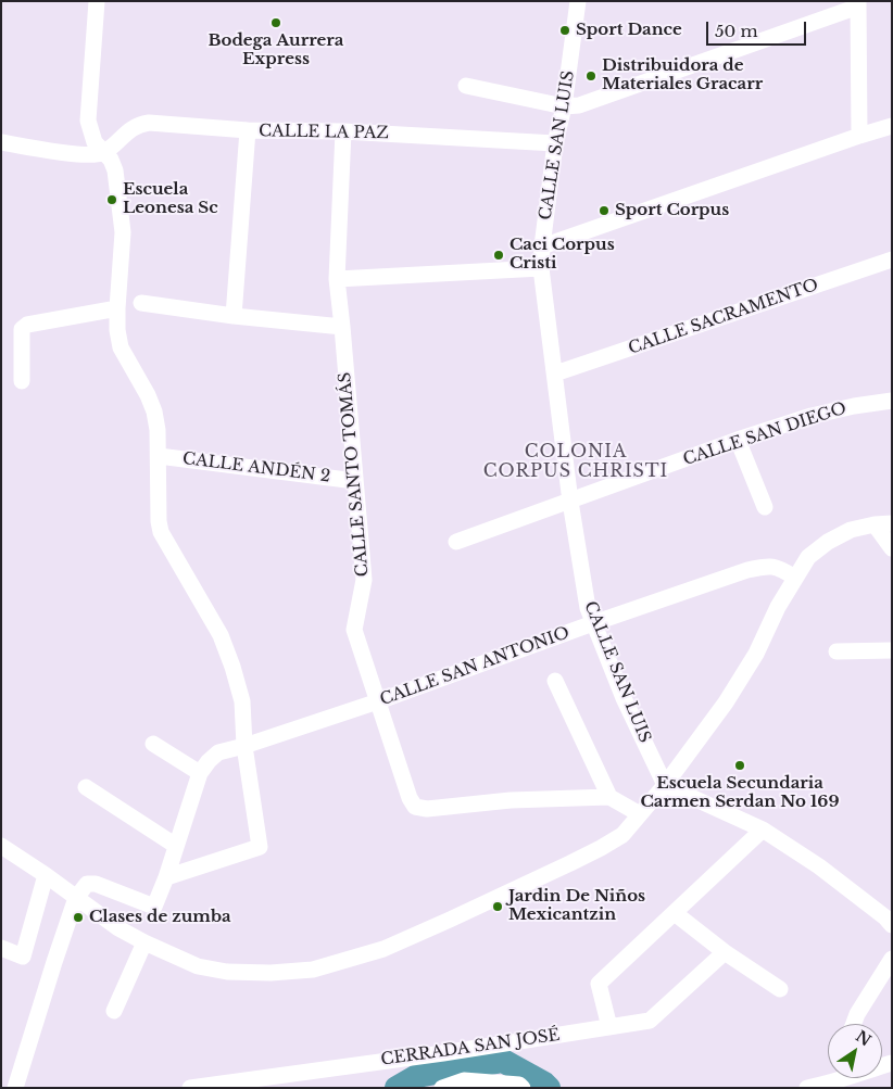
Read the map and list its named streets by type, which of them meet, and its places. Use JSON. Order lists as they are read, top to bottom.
{
  "streets": {
    "street": [
      "CALLE LA PAZ",
      "CALLE SAN LUIS",
      "CALLE SACRAMENTO",
      "CALLE SAN DIEGO",
      "CALLE ANDÉN 2",
      "CALLE SANTO TOMÁS",
      "CALLE SAN ANTONIO",
      "CERRADA SAN JOSÉ"
    ]
  },
  "crossings": [
    ["CALLE LA PAZ", "CALLE SAN LUIS"],
    ["CALLE LA PAZ", "CALLE SANTO TOMÁS"],
    ["CALLE SAN LUIS", "CALLE SACRAMENTO"],
    ["CALLE SAN LUIS", "CALLE SAN DIEGO"],
    ["CALLE SAN LUIS", "CALLE SAN ANTONIO"],
    ["CALLE ANDÉN 2", "CALLE SANTO TOMÁS"],
    ["CALLE SANTO TOMÁS", "CALLE SAN ANTONIO"]
  ],
  "districts": ["COLONIA CORPUS CHRISTI"],
  "places": [
    "Bodega Aurrera Express",
    "Sport Dance",
    "Distribuidora de Materiales Gracarr",
    "Escuela Leonesa Sc",
    "Sport Corpus",
    "Caci Corpus Cristi",
    "Escuela Secundaria Carmen Serdan No 169",
    "Jardin De Niños Mexicantzin",
    "Clases de zumba"
  ],
  "scale_bar": "50 m",
  "north": "top right"
}
